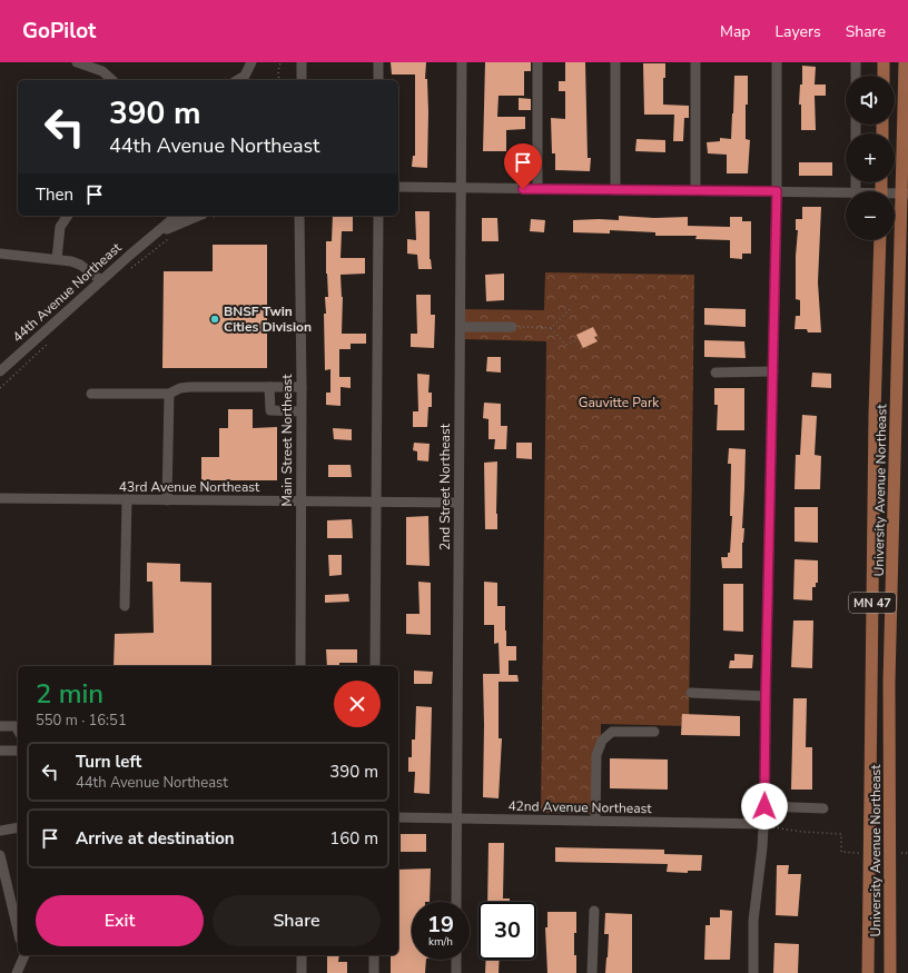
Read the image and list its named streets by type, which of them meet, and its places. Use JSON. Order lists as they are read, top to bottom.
{
  "streets": {
    "main road": ["University Avenue Northeast", "MN 47"],
    "street": [
      "44th Avenue Northeast",
      "Main Street Northeast",
      "43rd Avenue Northeast",
      "2nd Street Northeast",
      "42nd Avenue Northeast"
    ]
  },
  "crossings": [
    ["Main Street Northeast", "43rd Avenue Northeast"],
    ["43rd Avenue Northeast", "2nd Street Northeast"],
    ["2nd Street Northeast", "42nd Avenue Northeast"]
  ],
  "parks": ["Gauvitte Park"],
  "places": ["BNSF Twin Cities Division"],
  "page": {
    "header": "GoPilot",
    "nav": ["Map", "Layers", "Share"],
    "map_buttons": ["+", "−"],
    "turn": ["390 m", "44th Avenue Northeast"],
    "then": "Then",
    "heading": ["2 min", "550 m · 16:51"],
    "list": [
      {
        "name": "Turn left",
        "note": "44th Avenue Northeast",
        "value": "390 m"
      },
      {
        "name": "Arrive at destination",
        "value": "160 m"
      }
    ],
    "buttons": ["Exit", "Share"],
    "speed": "19 km/h",
    "limit": "30"
  }
}
